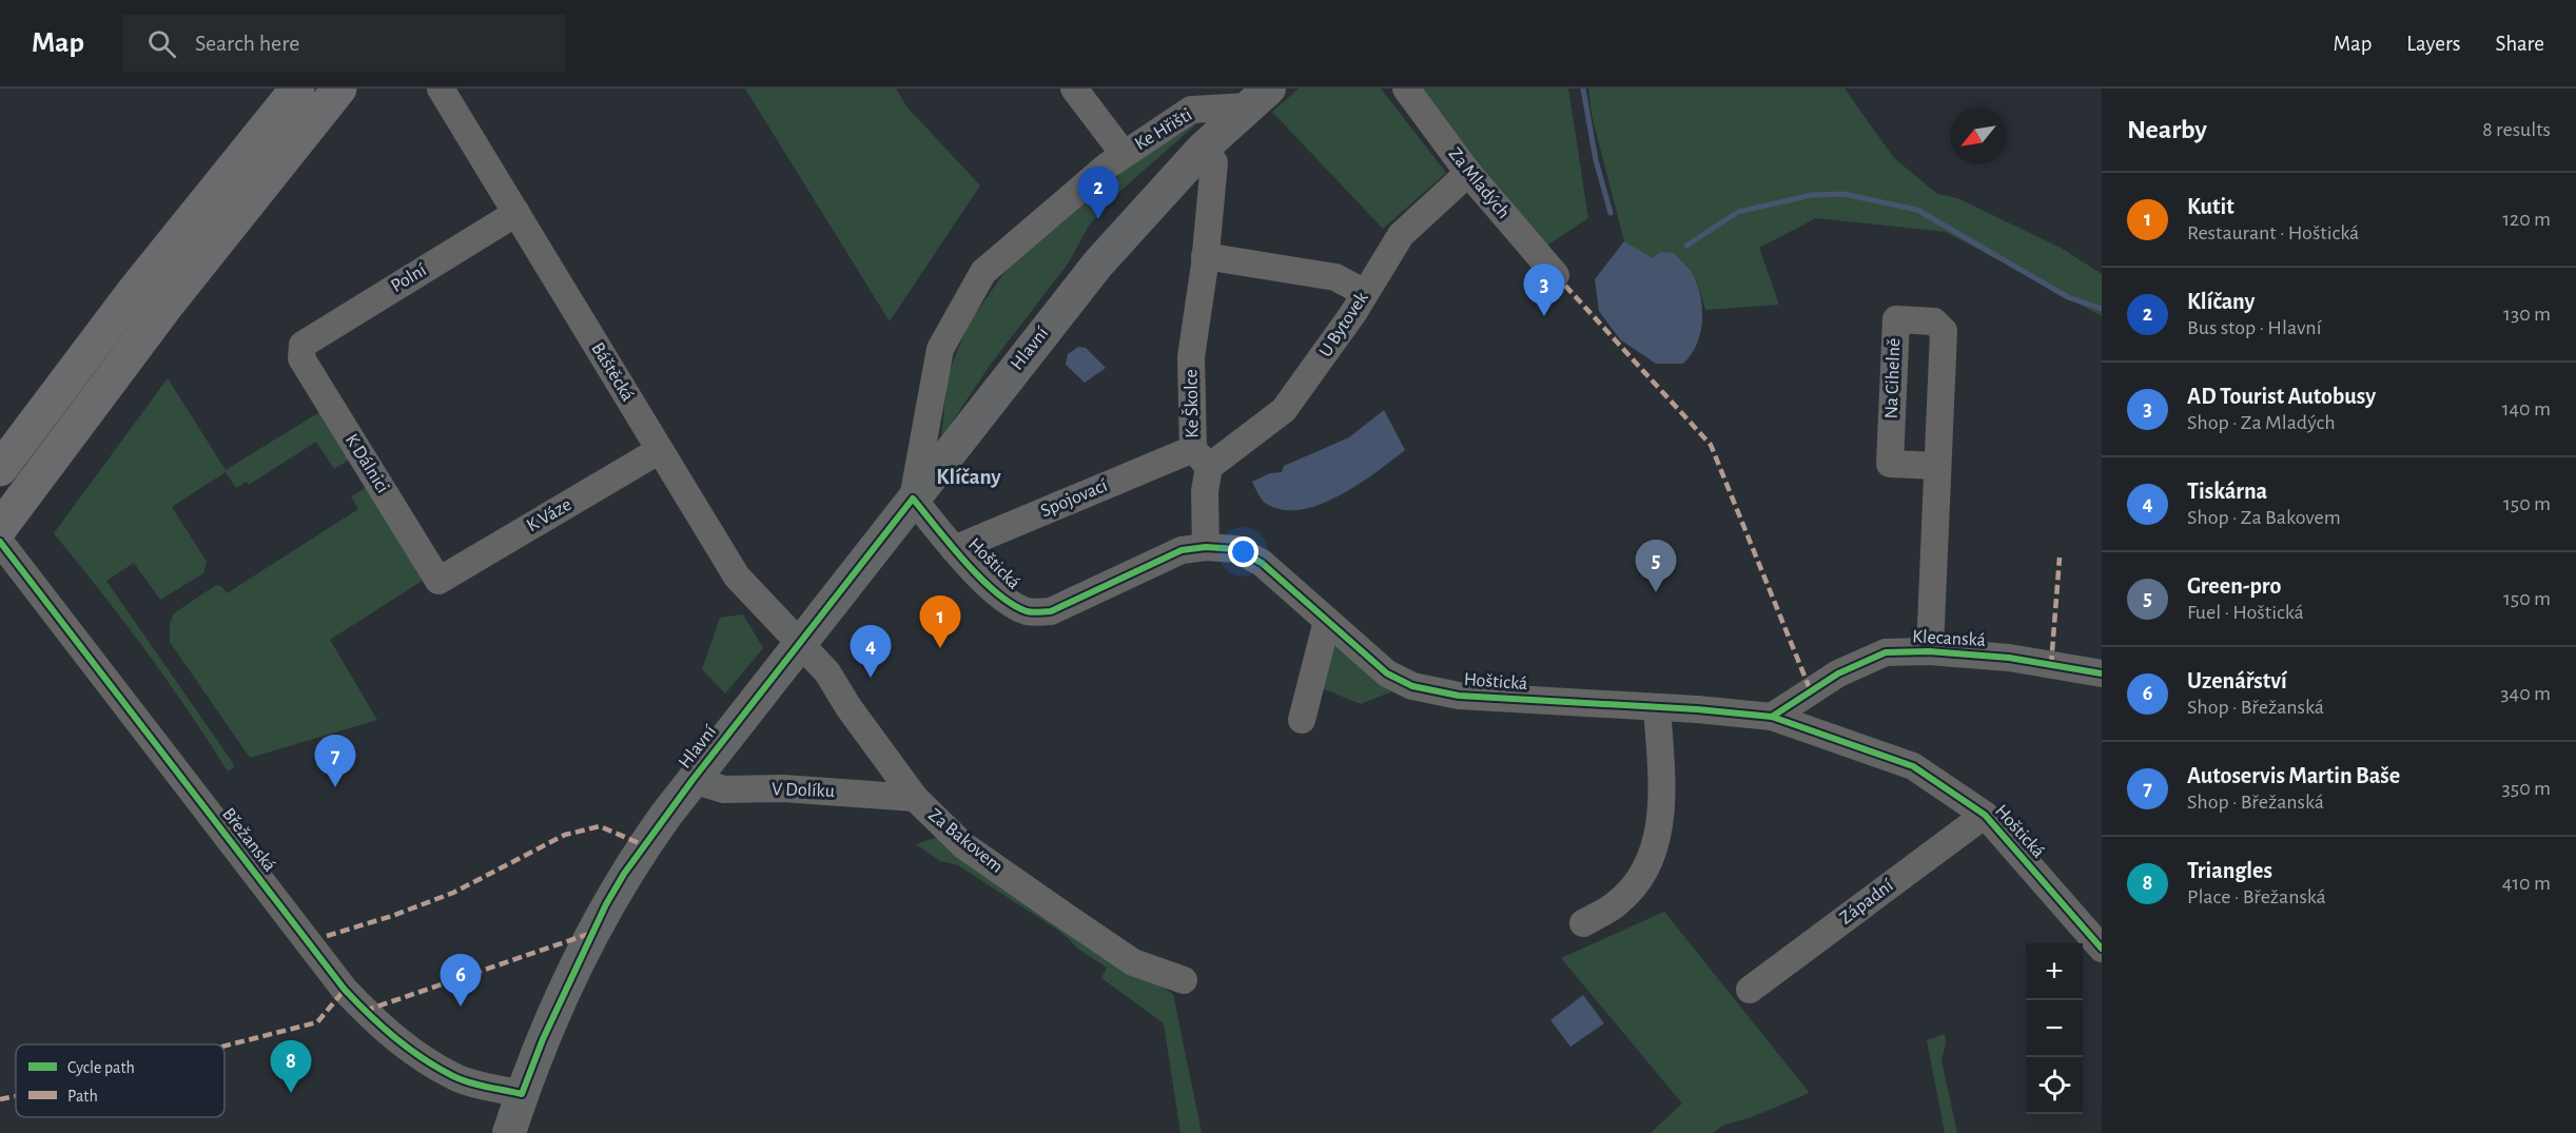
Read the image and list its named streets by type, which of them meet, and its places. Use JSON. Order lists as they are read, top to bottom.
{
  "streets": {
    "main road": ["Hlavní"],
    "street": [
      "Ke Hřišti",
      "Za Mladých",
      "Polní",
      "U Bytovek",
      "Báštěcká",
      "Na Cihelně",
      "Ke Školce",
      "K Dálnici",
      "Spojovací",
      "K Váze",
      "Hoštická",
      "Klecanská",
      "V Dolíku",
      "Břežanská",
      "Za Bakovem",
      "Západní"
    ]
  },
  "crossings": [
    ["Ke Hřišti", "Hlavní"],
    ["Za Mladých", "U Bytovek"],
    ["Polní", "Báštěcká"],
    ["Polní", "K Dálnici"],
    ["U Bytovek", "Ke Školce"],
    ["U Bytovek", "Spojovací"],
    ["Hlavní", "Báštěcká"],
    ["Hlavní", "Ke Školce"],
    ["Hlavní", "Hoštická"],
    ["Hlavní", "V Dolíku"],
    ["Hlavní", "Břežanská"],
    ["Hlavní", "Za Bakovem"],
    ["Báštěcká", "K Váze"],
    ["Báštěcká", "Za Bakovem"],
    ["Na Cihelně", "Klecanská"],
    ["Ke Školce", "Spojovací"],
    ["Ke Školce", "Hoštická"],
    ["K Dálnici", "K Váze"],
    ["Spojovací", "Hoštická"],
    ["Hoštická", "Klecanská"],
    ["Hoštická", "Západní"],
    ["V Dolíku", "Za Bakovem"]
  ],
  "districts": ["Klíčany"],
  "legend": ["Cycle path", "Path"],
  "north": "bottom left",
  "page": {
    "header": "Map",
    "search": "Search here",
    "nav": ["Map", "Layers", "Share"],
    "heading": ["Nearby", "8 results"],
    "pins": [
      "2",
      "3",
      "5",
      "1",
      "4",
      "7",
      "6",
      "8"
    ],
    "list": [
      {
        "mark": "1",
        "name": "Kutit",
        "note": "Restaurant · Hoštická",
        "value": "120 m"
      },
      {
        "mark": "2",
        "name": "Klíčany",
        "note": "Bus stop · Hlavní",
        "value": "130 m"
      },
      {
        "mark": "3",
        "name": "AD Tourist Autobusy",
        "note": "Shop · Za Mladých",
        "value": "140 m"
      },
      {
        "mark": "4",
        "name": "Tiskárna",
        "note": "Shop · Za Bakovem",
        "value": "150 m"
      },
      {
        "mark": "5",
        "name": "Green-pro",
        "note": "Fuel · Hoštická",
        "value": "150 m"
      },
      {
        "mark": "6",
        "name": "Uzenářství",
        "note": "Shop · Břežanská",
        "value": "340 m"
      },
      {
        "mark": "7",
        "name": "Autoservis Martin Baše",
        "note": "Shop · Břežanská",
        "value": "350 m"
      },
      {
        "mark": "8",
        "name": "Triangles",
        "note": "Place · Břežanská",
        "value": "410 m"
      }
    ],
    "map_buttons": ["+", "−"]
  }
}
